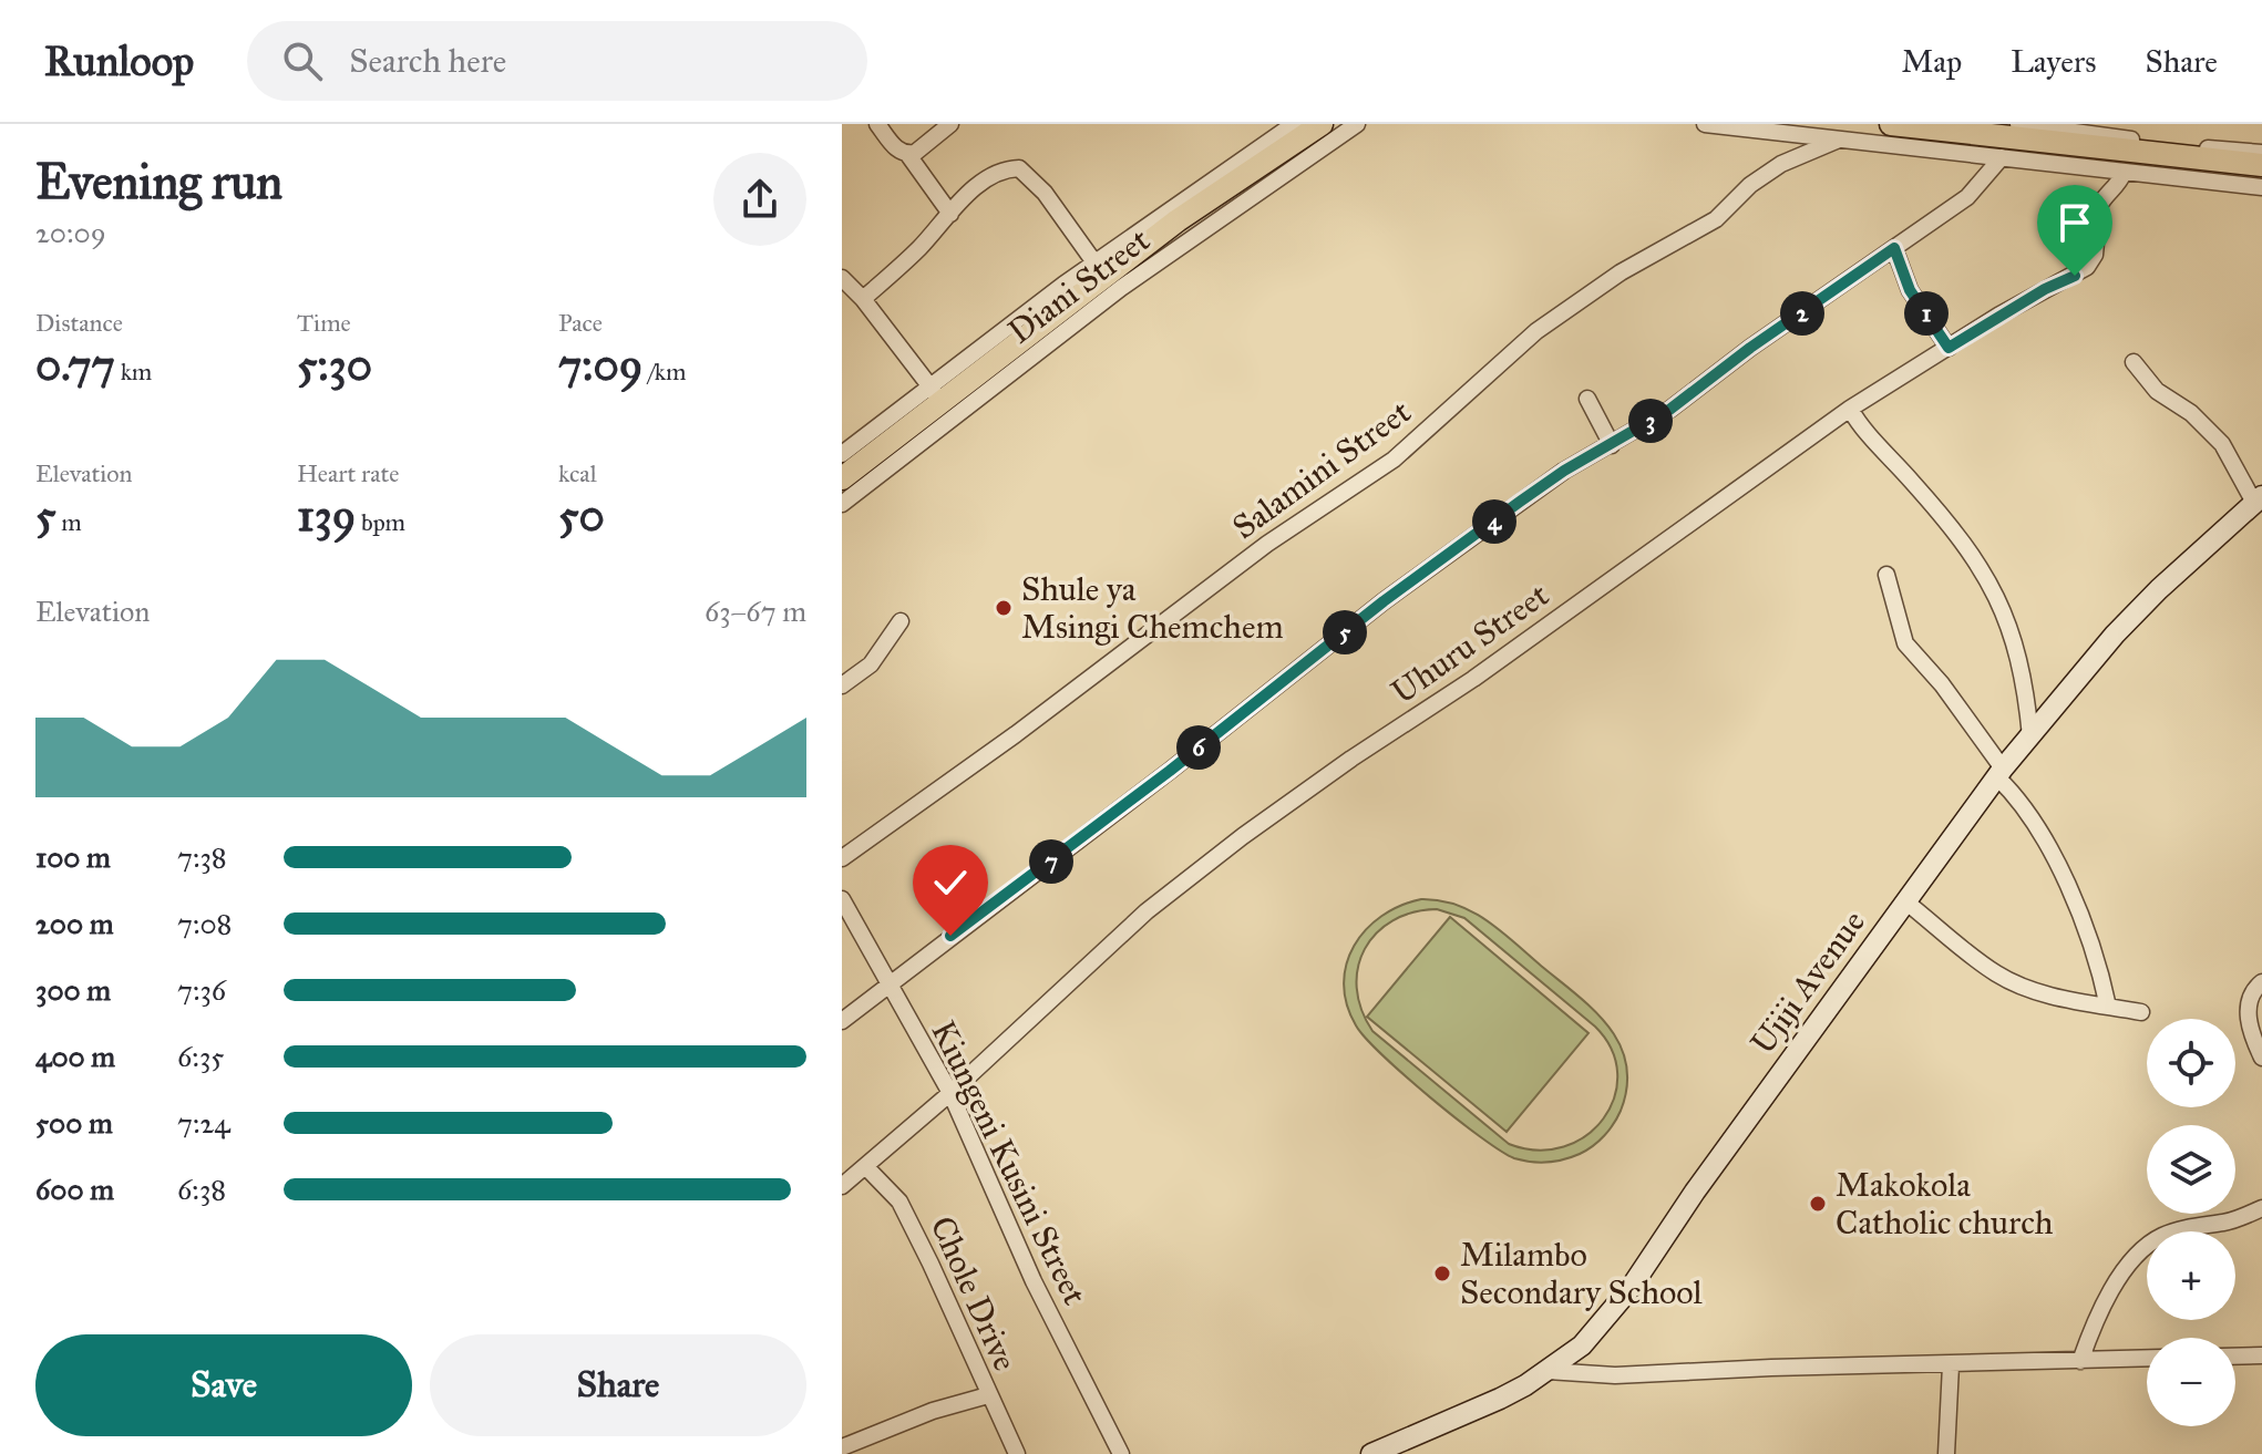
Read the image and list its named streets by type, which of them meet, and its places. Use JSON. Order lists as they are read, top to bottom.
{
  "streets": {
    "main road": ["Ujiji Avenue"],
    "street": [
      "Diani Street",
      "Salamini Street",
      "Uhuru Street",
      "Kiungeni Kusini Street",
      "Chole Drive"
    ]
  },
  "crossings": [
    ["Uhuru Street", "Kiungeni Kusini Street"],
    ["Uhuru Street", "Chole Drive"]
  ],
  "places": ["Shule ya Msingi Chemchem", "Makokola Catholic church", "Milambo Secondary School"],
  "page": {
    "header": "Runloop",
    "search": "Search here",
    "nav": ["Map", "Layers", "Share"],
    "heading": ["Evening run", "20:09"],
    "stats": [
      ["Distance", "0.77 km"],
      ["Time", "5:30"],
      ["Pace", "7:09 /km"],
      ["Elevation", "5 m"],
      ["Heart rate", "139 bpm"],
      ["kcal", "50"]
    ],
    "pins": [
      "1",
      "2",
      "3",
      "4",
      "5",
      "6",
      "7"
    ],
    "chart": ["Elevation", "63–67 m"],
    "list": [
      {
        "name": "100 m",
        "note": "7:38"
      },
      {
        "name": "200 m",
        "note": "7:08"
      },
      {
        "name": "300 m",
        "note": "7:36"
      },
      {
        "name": "400 m",
        "note": "6:35"
      },
      {
        "name": "500 m",
        "note": "7:24"
      },
      {
        "name": "600 m",
        "note": "6:38"
      }
    ],
    "map_buttons": ["+", "−"],
    "buttons": ["Save", "Share"]
  }
}
